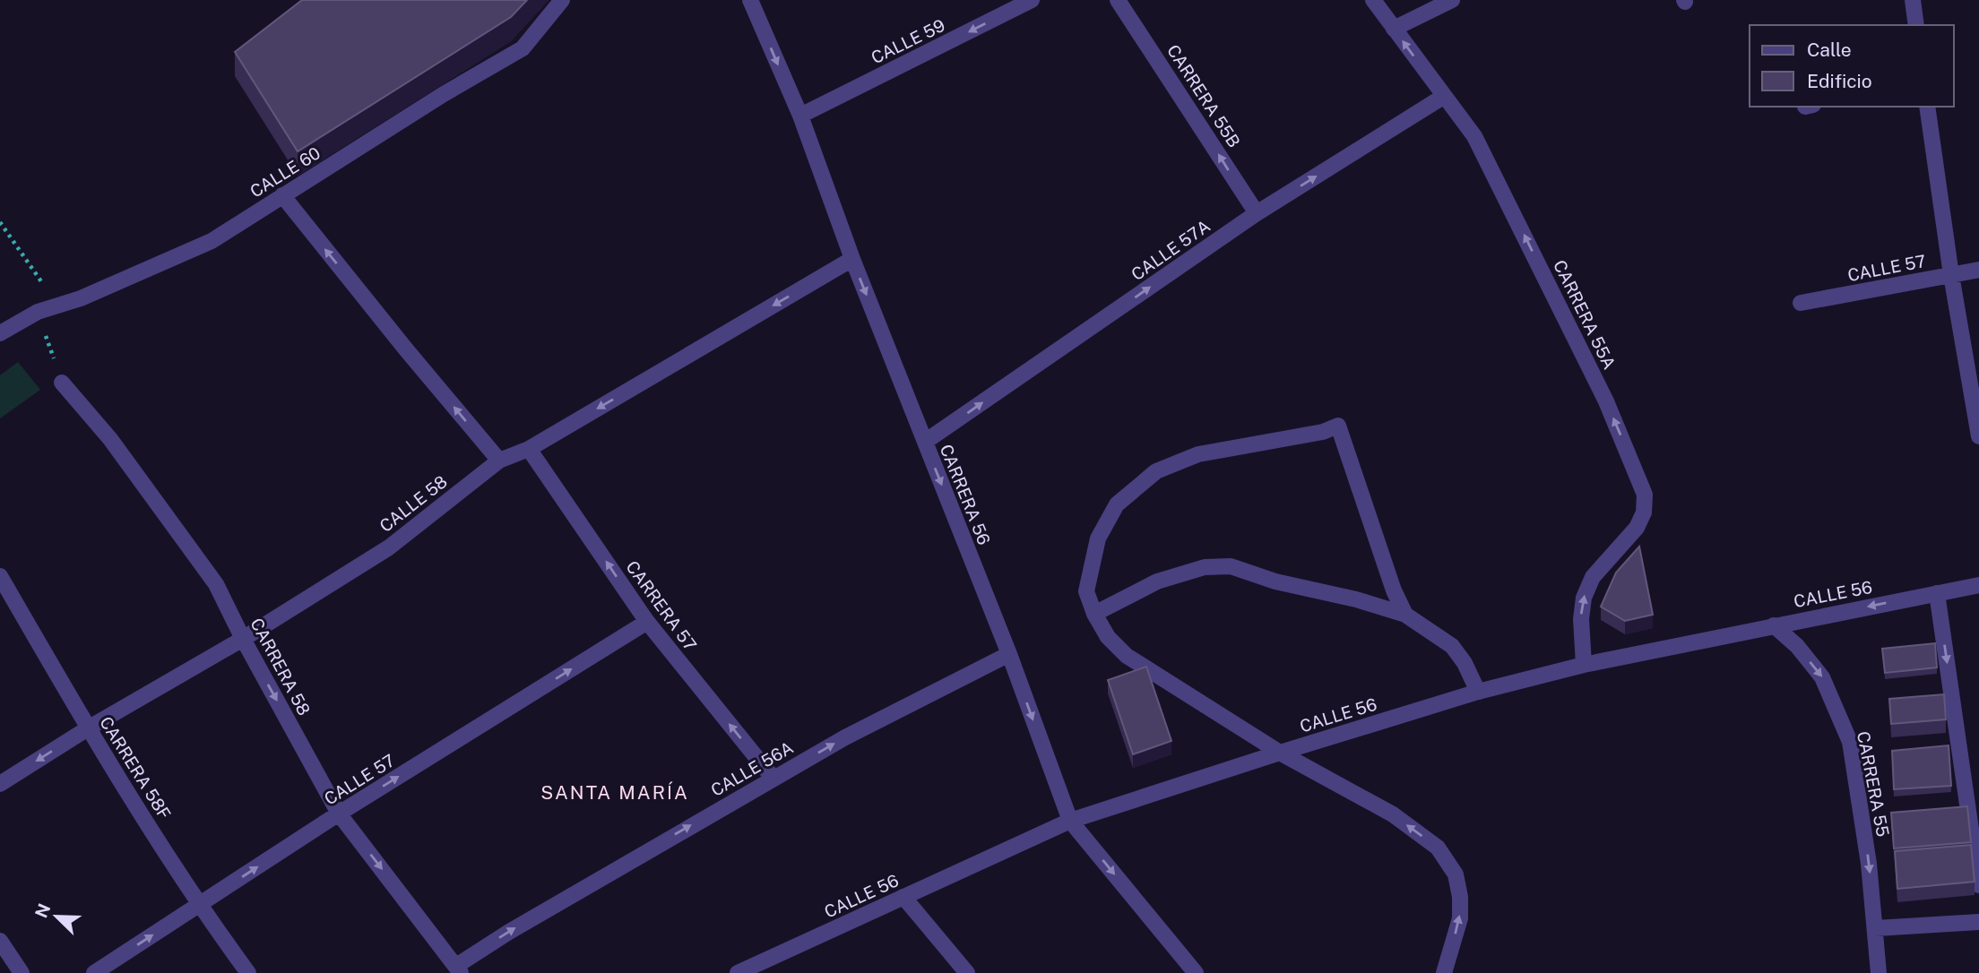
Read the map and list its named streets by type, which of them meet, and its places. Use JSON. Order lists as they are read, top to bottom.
{
  "streets": {
    "street": [
      "CALLE 59",
      "CARRERA 55B",
      "CALLE 60",
      "CALLE 57A",
      "CALLE 57",
      "CARRERA 55A",
      "CARRERA 56",
      "CALLE 58",
      "CALLE 56",
      "CARRERA 57",
      "CARRERA 58",
      "CARRERA 58F",
      "CALLE 56A",
      "CARRERA 55"
    ]
  },
  "crossings": [
    ["CALLE 59", "CARRERA 56"],
    ["CARRERA 55B", "CALLE 57A"],
    ["CALLE 57A", "CARRERA 55A"],
    ["CALLE 57A", "CARRERA 56"],
    ["CALLE 57", "CARRERA 57"],
    ["CALLE 57", "CARRERA 58"],
    ["CALLE 57", "CARRERA 58F"],
    ["CARRERA 55A", "CALLE 56"],
    ["CARRERA 56", "CALLE 58"],
    ["CARRERA 56", "CALLE 56"],
    ["CARRERA 56", "CALLE 56A"],
    ["CALLE 58", "CARRERA 57"],
    ["CALLE 58", "CARRERA 58"],
    ["CALLE 58", "CARRERA 58F"],
    ["CALLE 56", "CARRERA 55"],
    ["CARRERA 57", "CALLE 56A"],
    ["CARRERA 58", "CALLE 56A"]
  ],
  "one_way": [
    "CALLE 59",
    "CARRERA 55B",
    "CALLE 57A",
    "CALLE 57",
    "CARRERA 55A",
    "CARRERA 56",
    "CALLE 58",
    "CARRERA 57",
    "CARRERA 58",
    "CALLE 56A"
  ],
  "districts": ["SANTA MARÍA"],
  "legend": ["Calle", "Edificio"],
  "north": "top left"
}
